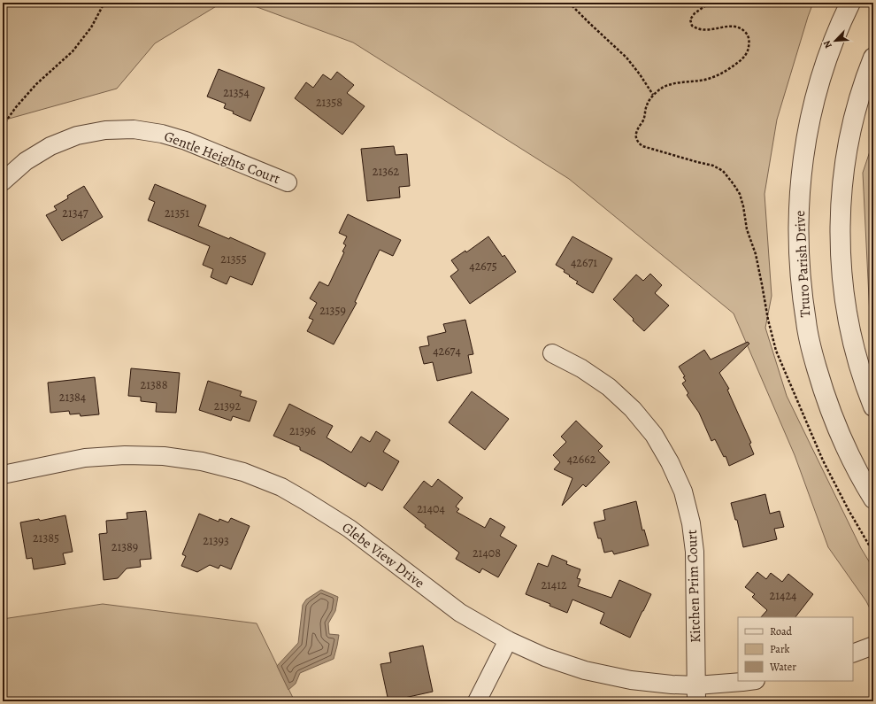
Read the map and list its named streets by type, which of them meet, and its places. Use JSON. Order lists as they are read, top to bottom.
{
  "streets": {
    "street": [
      "Gentle Heights Court",
      "Truro Parish Drive",
      "Glebe View Drive",
      "Kitchen Prim Court"
    ]
  },
  "crossings": [
    ["Glebe View Drive", "Kitchen Prim Court"]
  ],
  "house_numbers": [
    "21354",
    "21358",
    "21362",
    "21347",
    "21351",
    "21355",
    "42671",
    "42675",
    "21359",
    "42674",
    "21388",
    "21384",
    "21392",
    "21396",
    "42662",
    "21404",
    "21385",
    "21393",
    "21389",
    "21408",
    "21412",
    "21424"
  ],
  "legend": ["Road", "Park", "Water"],
  "north": "bottom left"
}
